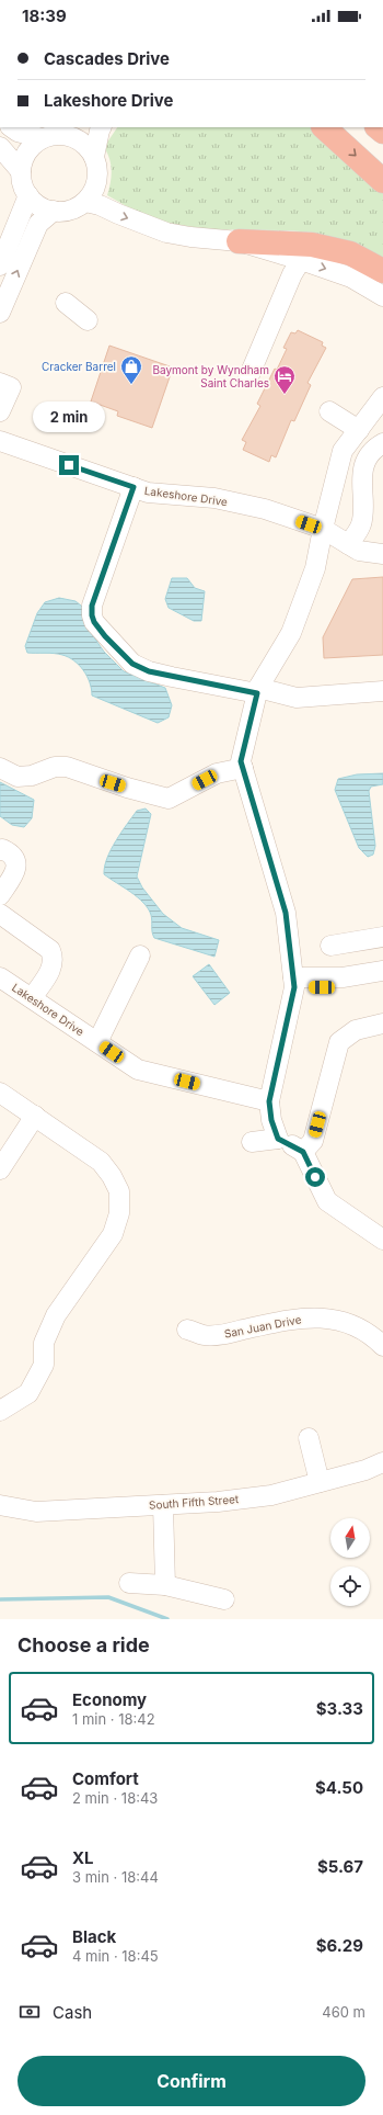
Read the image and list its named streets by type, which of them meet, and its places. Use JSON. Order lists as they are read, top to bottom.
{
  "streets": {
    "street": ["Lakeshore Drive", "San Juan Drive", "South Fifth Street"]
  },
  "places": {
    "shop": ["Cracker Barrel"],
    "hotel": ["Baymont by Wyndham Saint Charles"]
  },
  "north": "top",
  "page": {
    "status": "18:39",
    "banner": ["Cascades Drive", "Lakeshore Drive"],
    "bubble": "2 min",
    "heading": "Choose a ride",
    "list": [
      {
        "name": "Economy",
        "note": "1 min · 18:42",
        "value": "$3.33"
      },
      {
        "name": "Comfort",
        "note": "2 min · 18:43",
        "value": "$4.50"
      },
      {
        "name": "XL",
        "note": "3 min · 18:44",
        "value": "$5.67"
      },
      {
        "name": "Black",
        "note": "4 min · 18:45",
        "value": "$6.29"
      }
    ],
    "pay": ["Cash", "460 m"],
    "buttons": "Confirm"
  }
}
